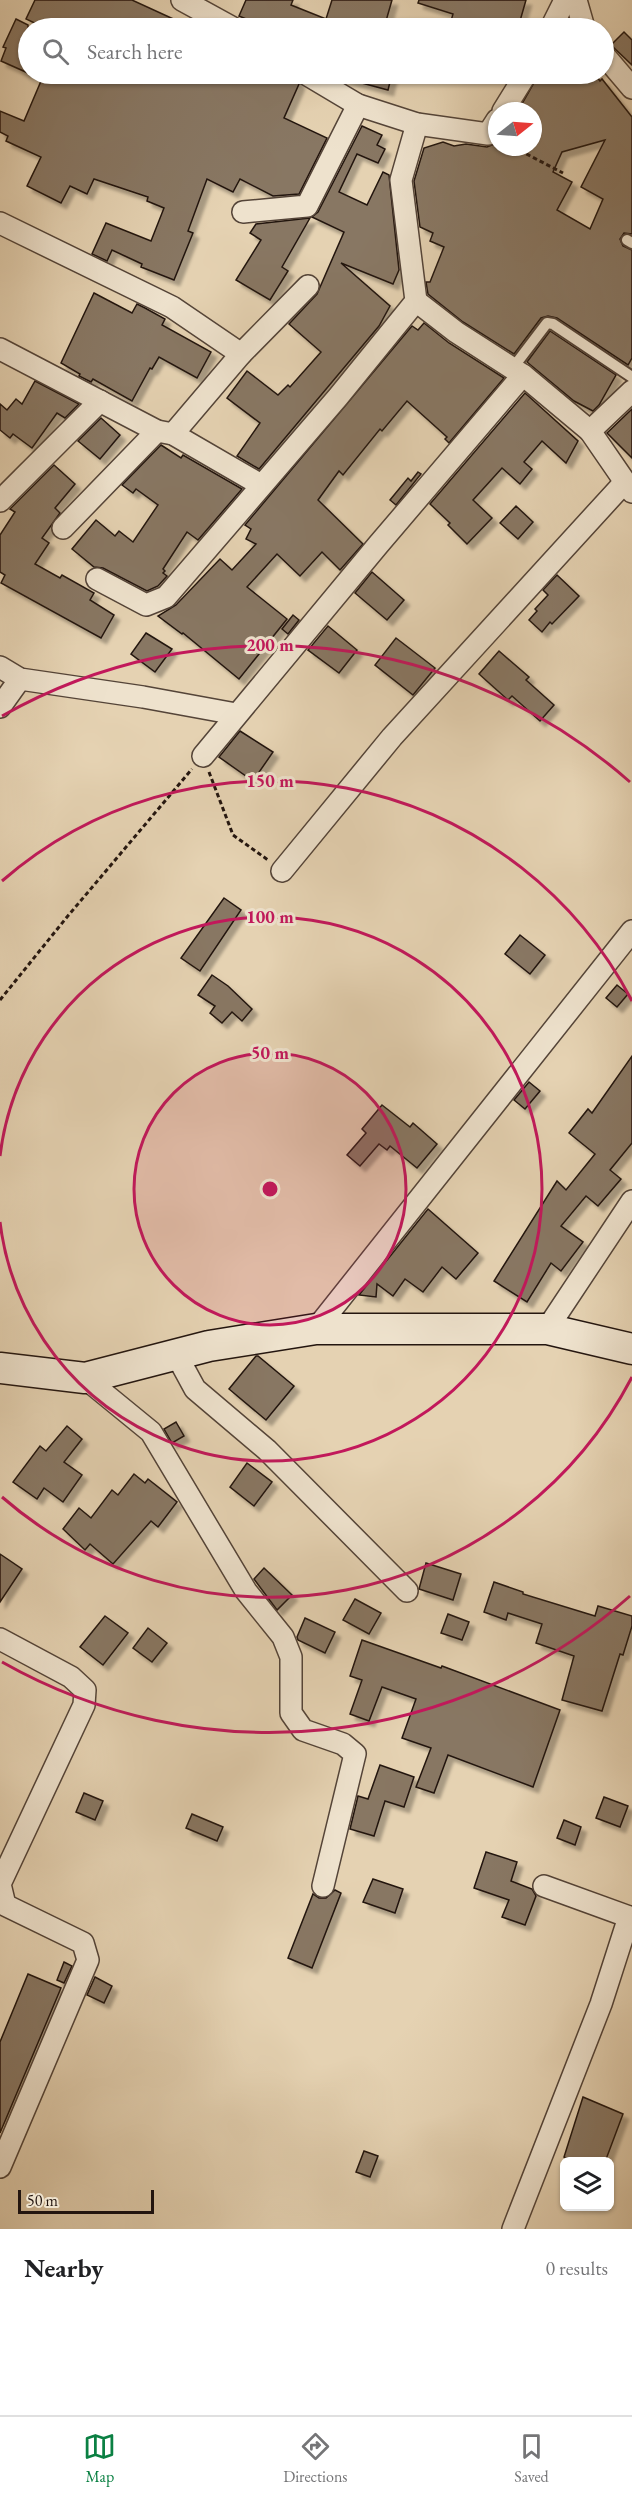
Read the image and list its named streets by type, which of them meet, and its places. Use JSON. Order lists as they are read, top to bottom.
{
  "scale_bar": "50 m",
  "north": "right",
  "page": {
    "search": "Search here",
    "scale": "50 m",
    "heading": ["Nearby", "0 results"],
    "nav": ["Map", "Directions", "Saved"]
  },
  "rings": [
    "200 m",
    "150 m",
    "100 m",
    "50 m"
  ]
}
